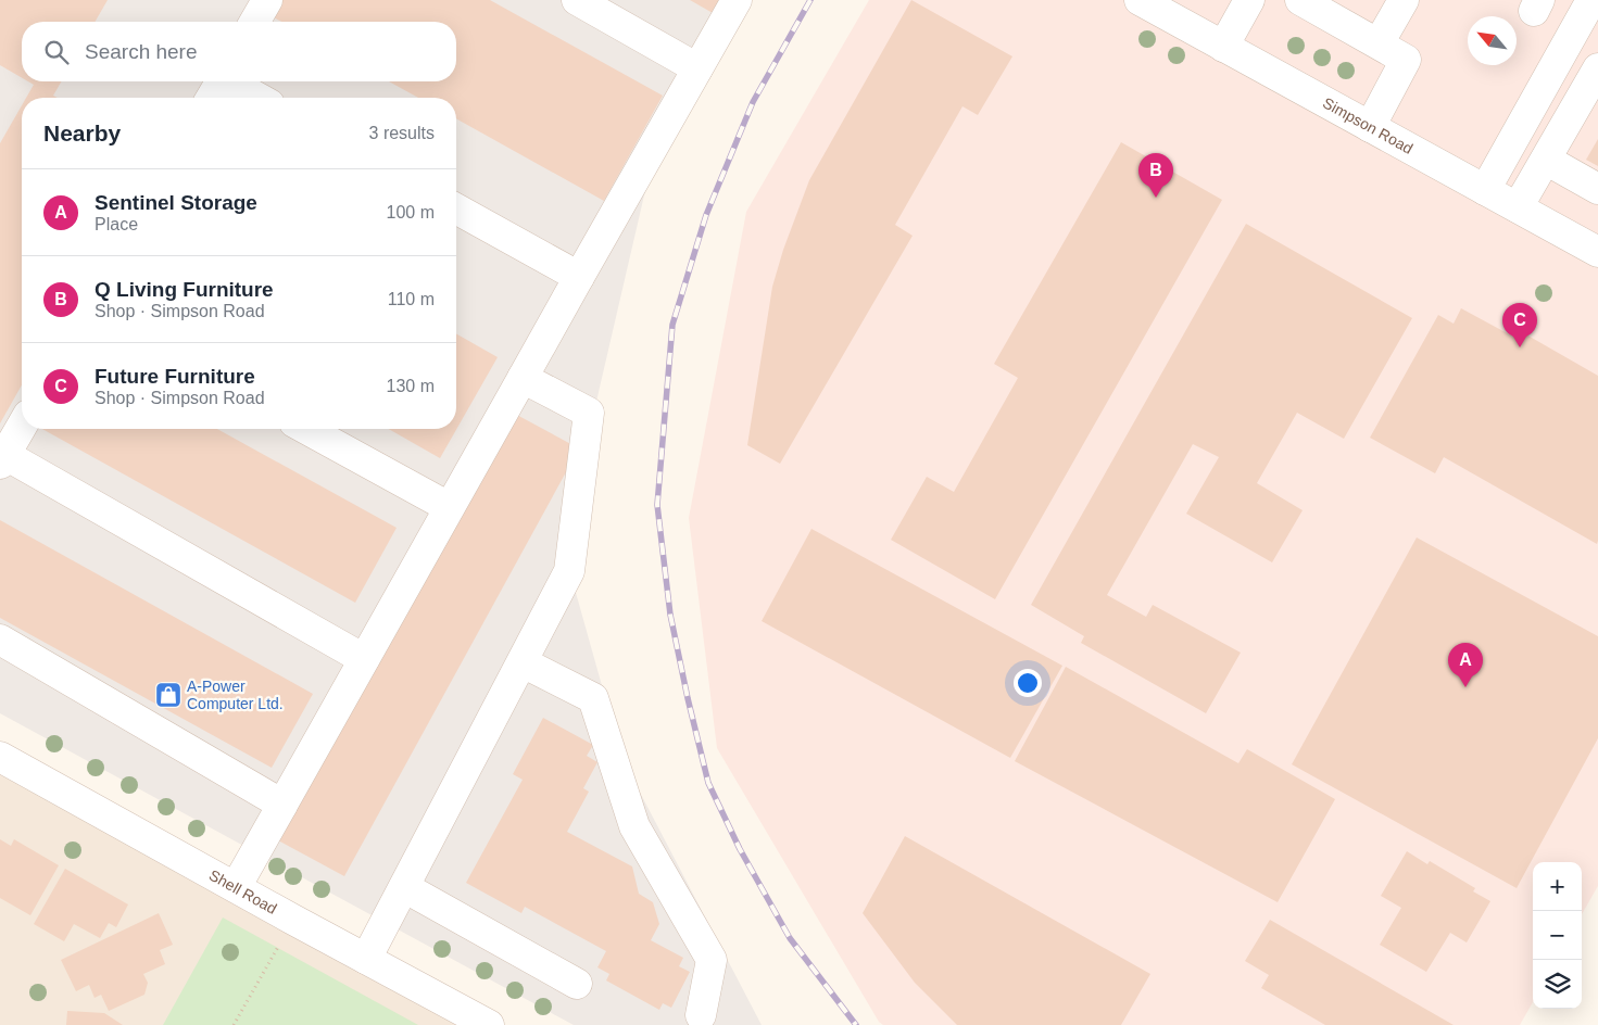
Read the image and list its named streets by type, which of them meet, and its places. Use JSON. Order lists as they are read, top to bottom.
{
  "streets": {
    "street": ["Simpson Road", "Shell Road"]
  },
  "places": {
    "shop": ["A-Power Computer Ltd."]
  },
  "north": "top left",
  "page": {
    "search": "Search here",
    "heading": ["Nearby", "3 results"],
    "pins": ["B", "C", "A"],
    "list": [
      {
        "mark": "A",
        "name": "Sentinel Storage",
        "note": "Place",
        "value": "100 m"
      },
      {
        "mark": "B",
        "name": "Q Living Furniture",
        "note": "Shop · Simpson Road",
        "value": "110 m"
      },
      {
        "mark": "C",
        "name": "Future Furniture",
        "note": "Shop · Simpson Road",
        "value": "130 m"
      }
    ],
    "map_buttons": ["+", "−"]
  }
}
